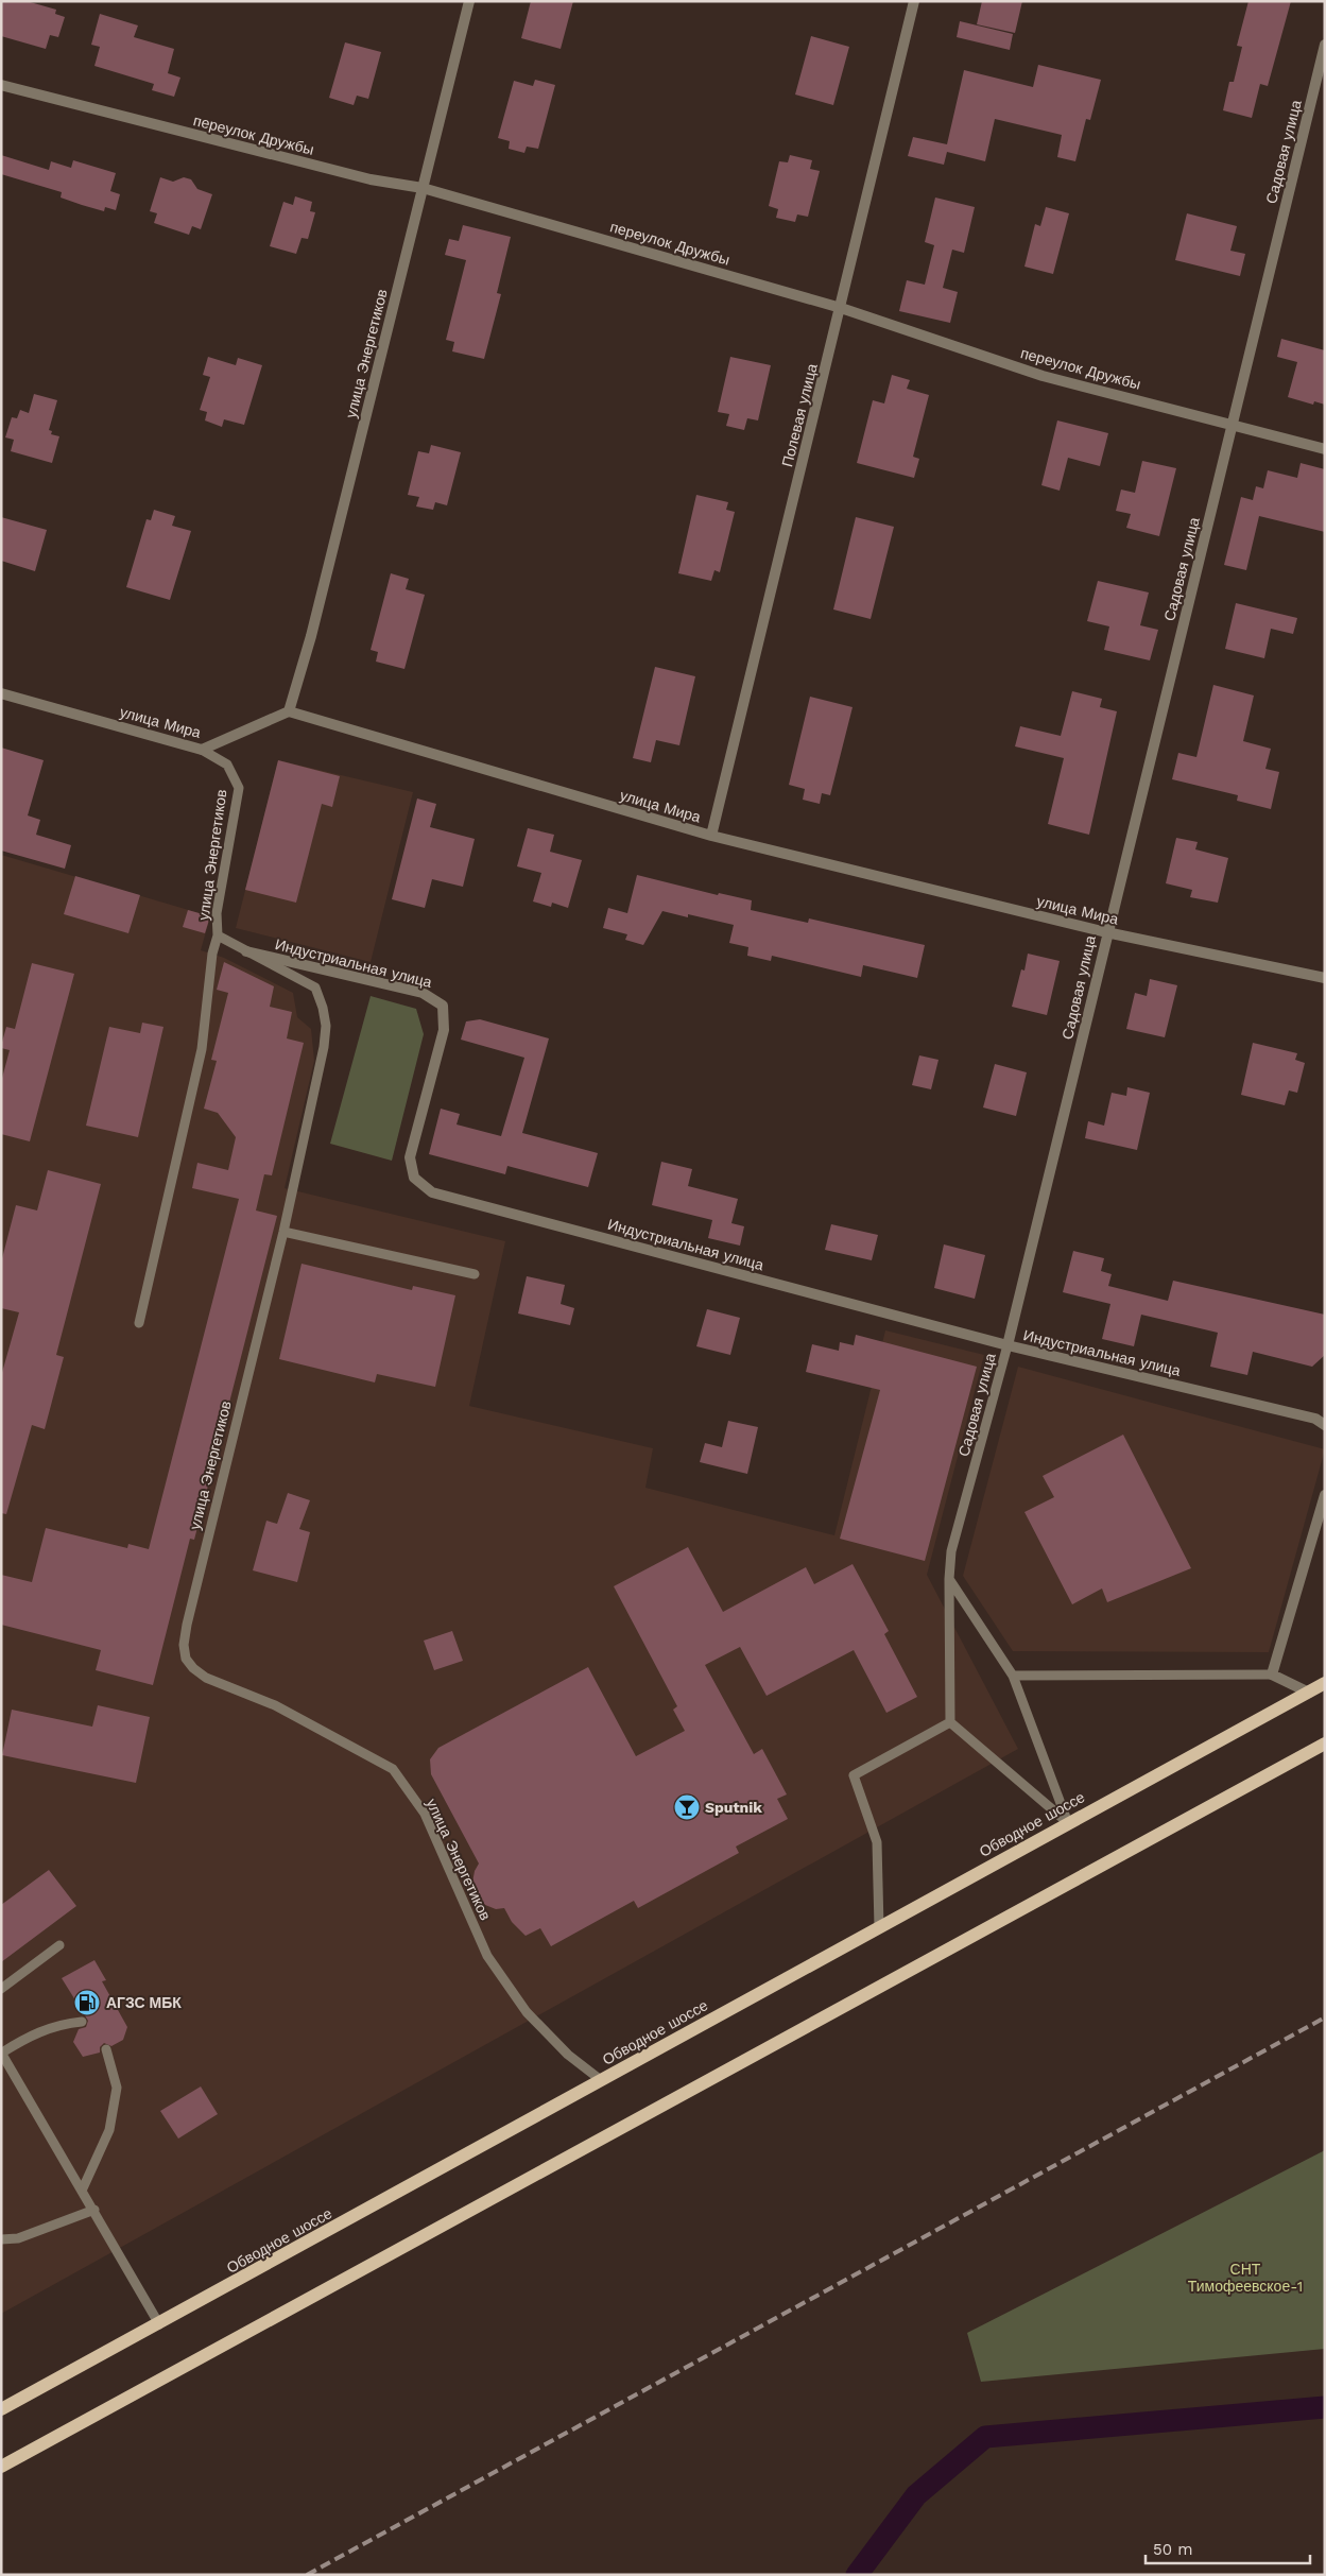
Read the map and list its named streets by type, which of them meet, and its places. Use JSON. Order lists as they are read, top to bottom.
{
  "streets": {
    "main road": ["Обводное шоссе"],
    "street": [
      "переулок Дружбы",
      "Садовая улица",
      "улица Энергетиков",
      "Полевая улица",
      "улица Мира",
      "Индустриальная улица"
    ]
  },
  "crossings": [
    ["переулок Дружбы", "Садовая улица"],
    ["переулок Дружбы", "улица Энергетиков"],
    ["переулок Дружбы", "Полевая улица"],
    ["Садовая улица", "улица Мира"],
    ["Садовая улица", "Индустриальная улица"],
    ["улица Энергетиков", "улица Мира"],
    ["улица Энергетиков", "Индустриальная улица"],
    ["улица Энергетиков", "Обводное шоссе"],
    ["Полевая улица", "улица Мира"]
  ],
  "parks": ["СНТ Тимофеевское-1"],
  "places": {
    "bar": ["Sputnik"],
    "fuel station": ["АГЗС МБК"]
  },
  "scale_bar": "50 m"
}
